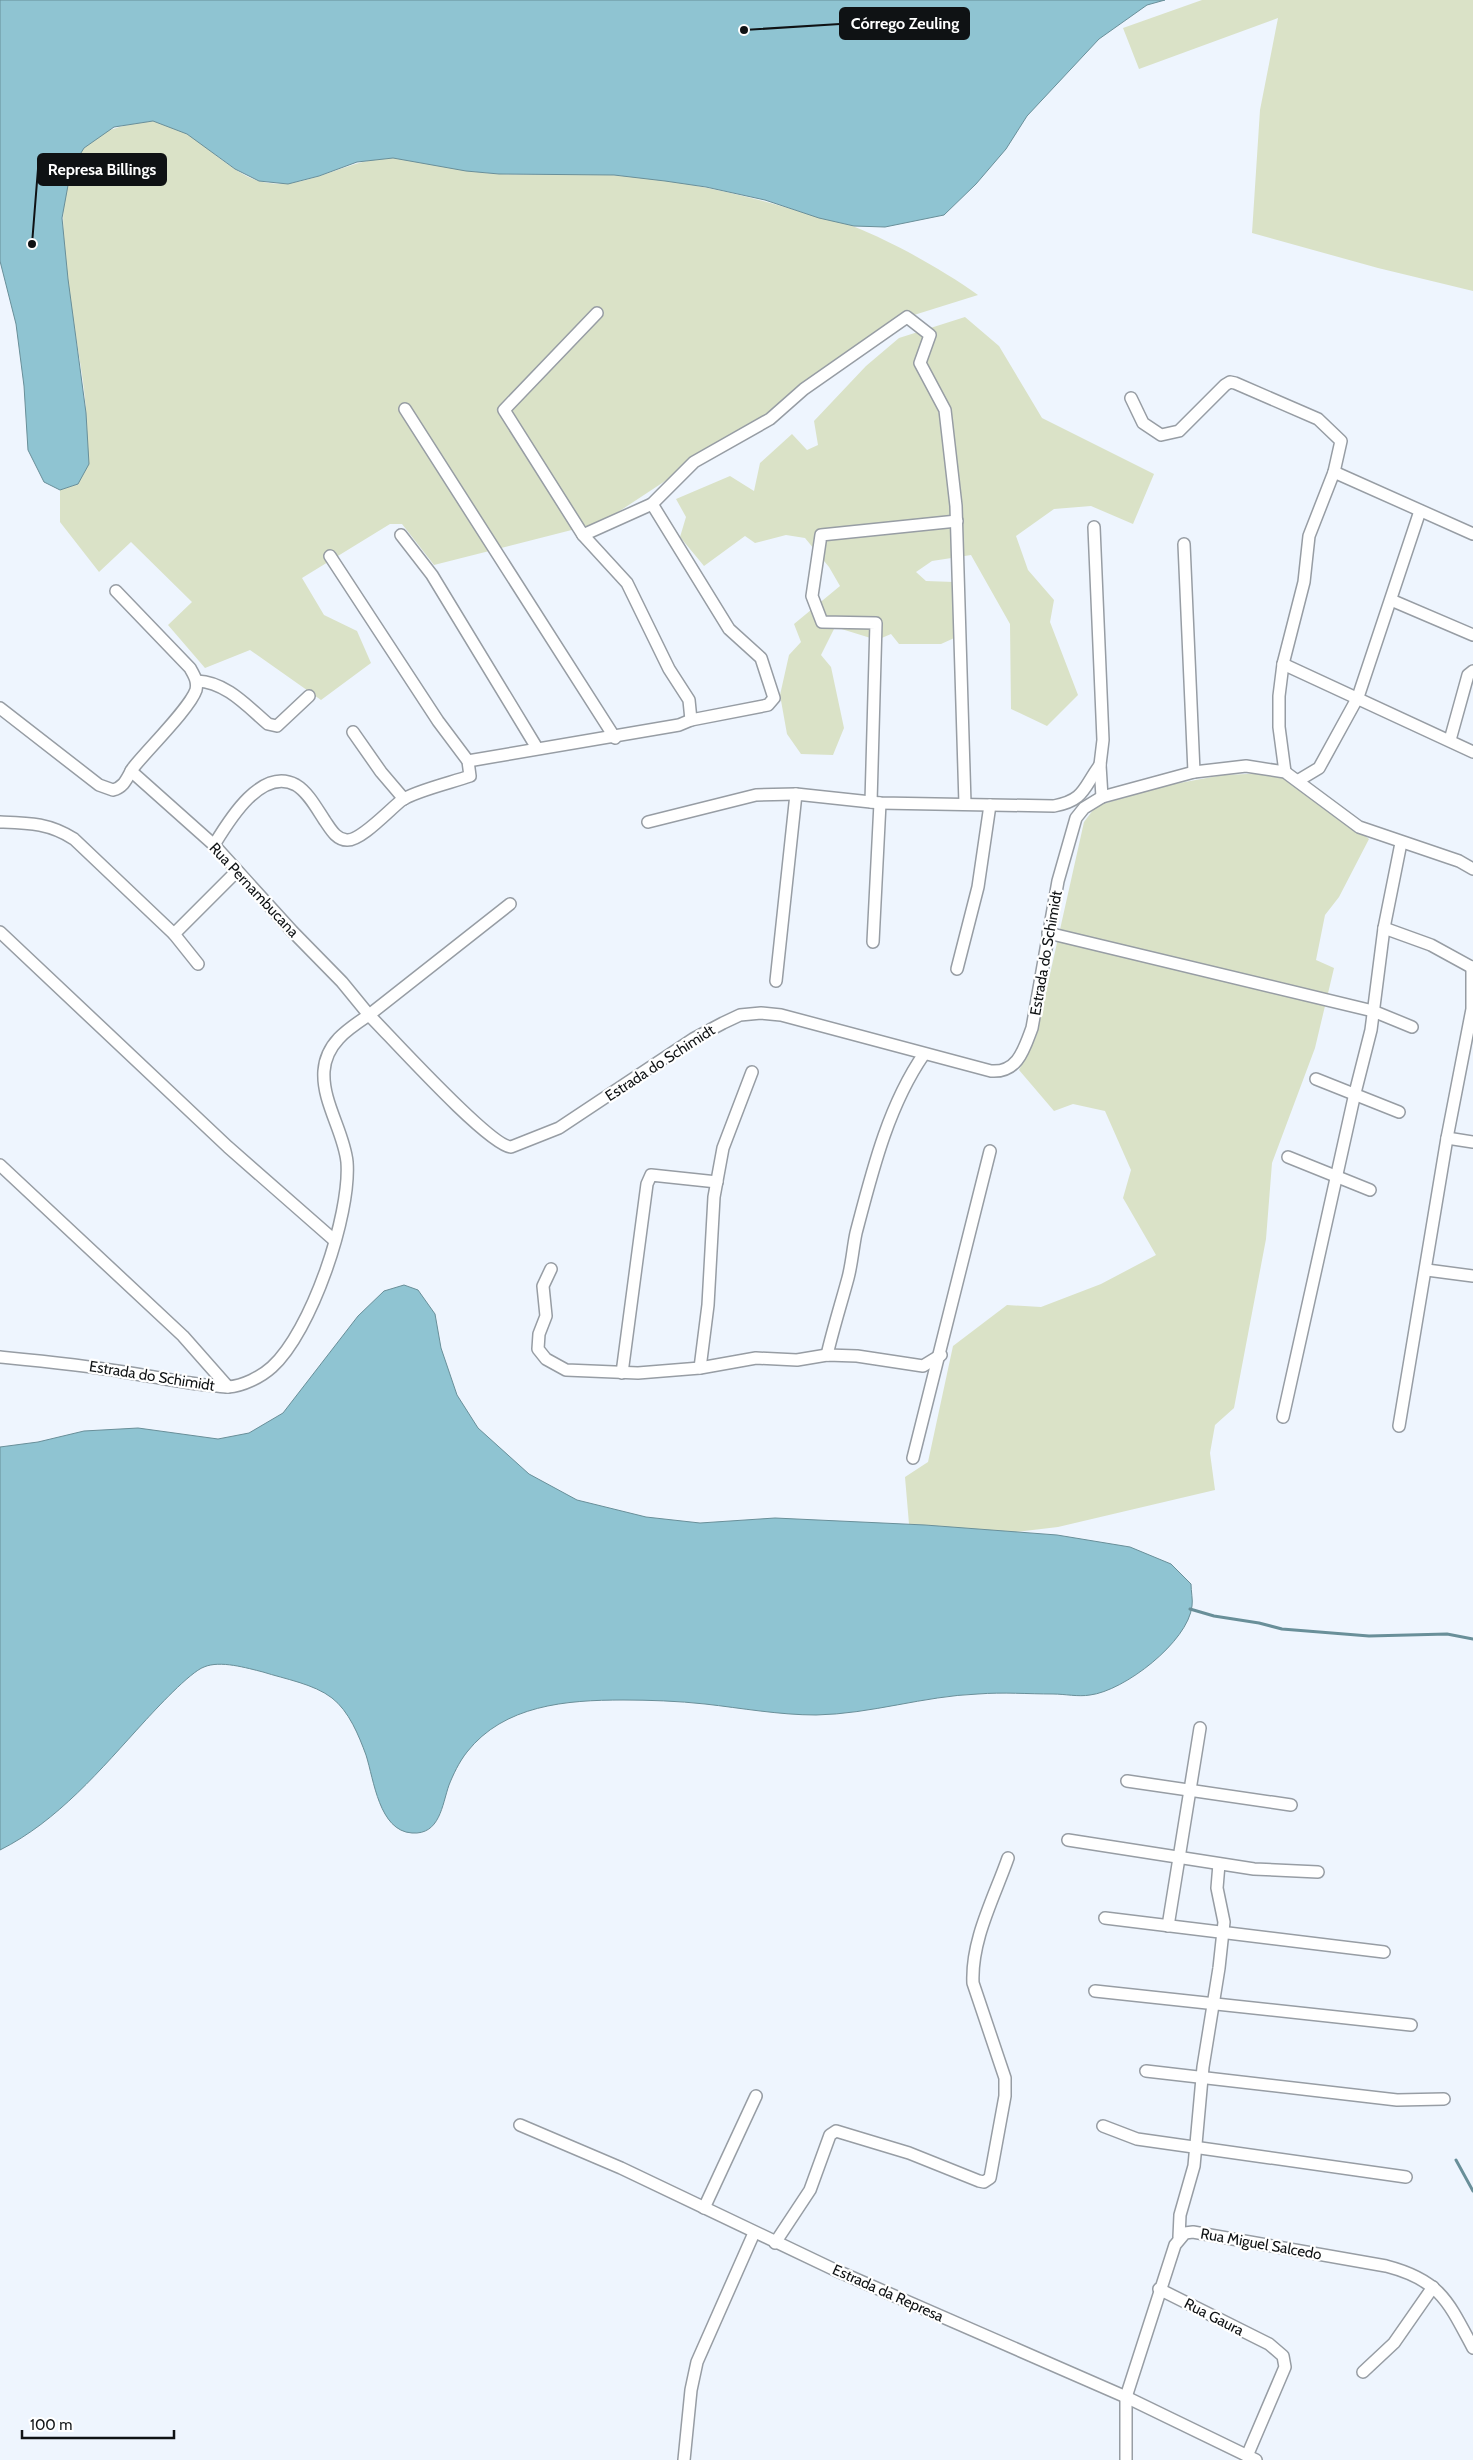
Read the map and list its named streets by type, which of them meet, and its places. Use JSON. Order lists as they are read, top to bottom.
{
  "streets": {
    "street": [
      "Rua Pernambucana",
      "Estrada do Schimidt",
      "Rua Miguel Salcedo",
      "Estrada da Represa",
      "Rua Gaura"
    ]
  },
  "crossings": [
    ["Rua Pernambucana", "Estrada do Schimidt"],
    ["Rua Miguel Salcedo", "Estrada da Represa"],
    ["Rua Miguel Salcedo", "Rua Gaura"],
    ["Estrada da Represa", "Rua Gaura"]
  ],
  "places": ["Córrego Zeuling", "Represa Billings"],
  "scale_bar": "100 m"
}
